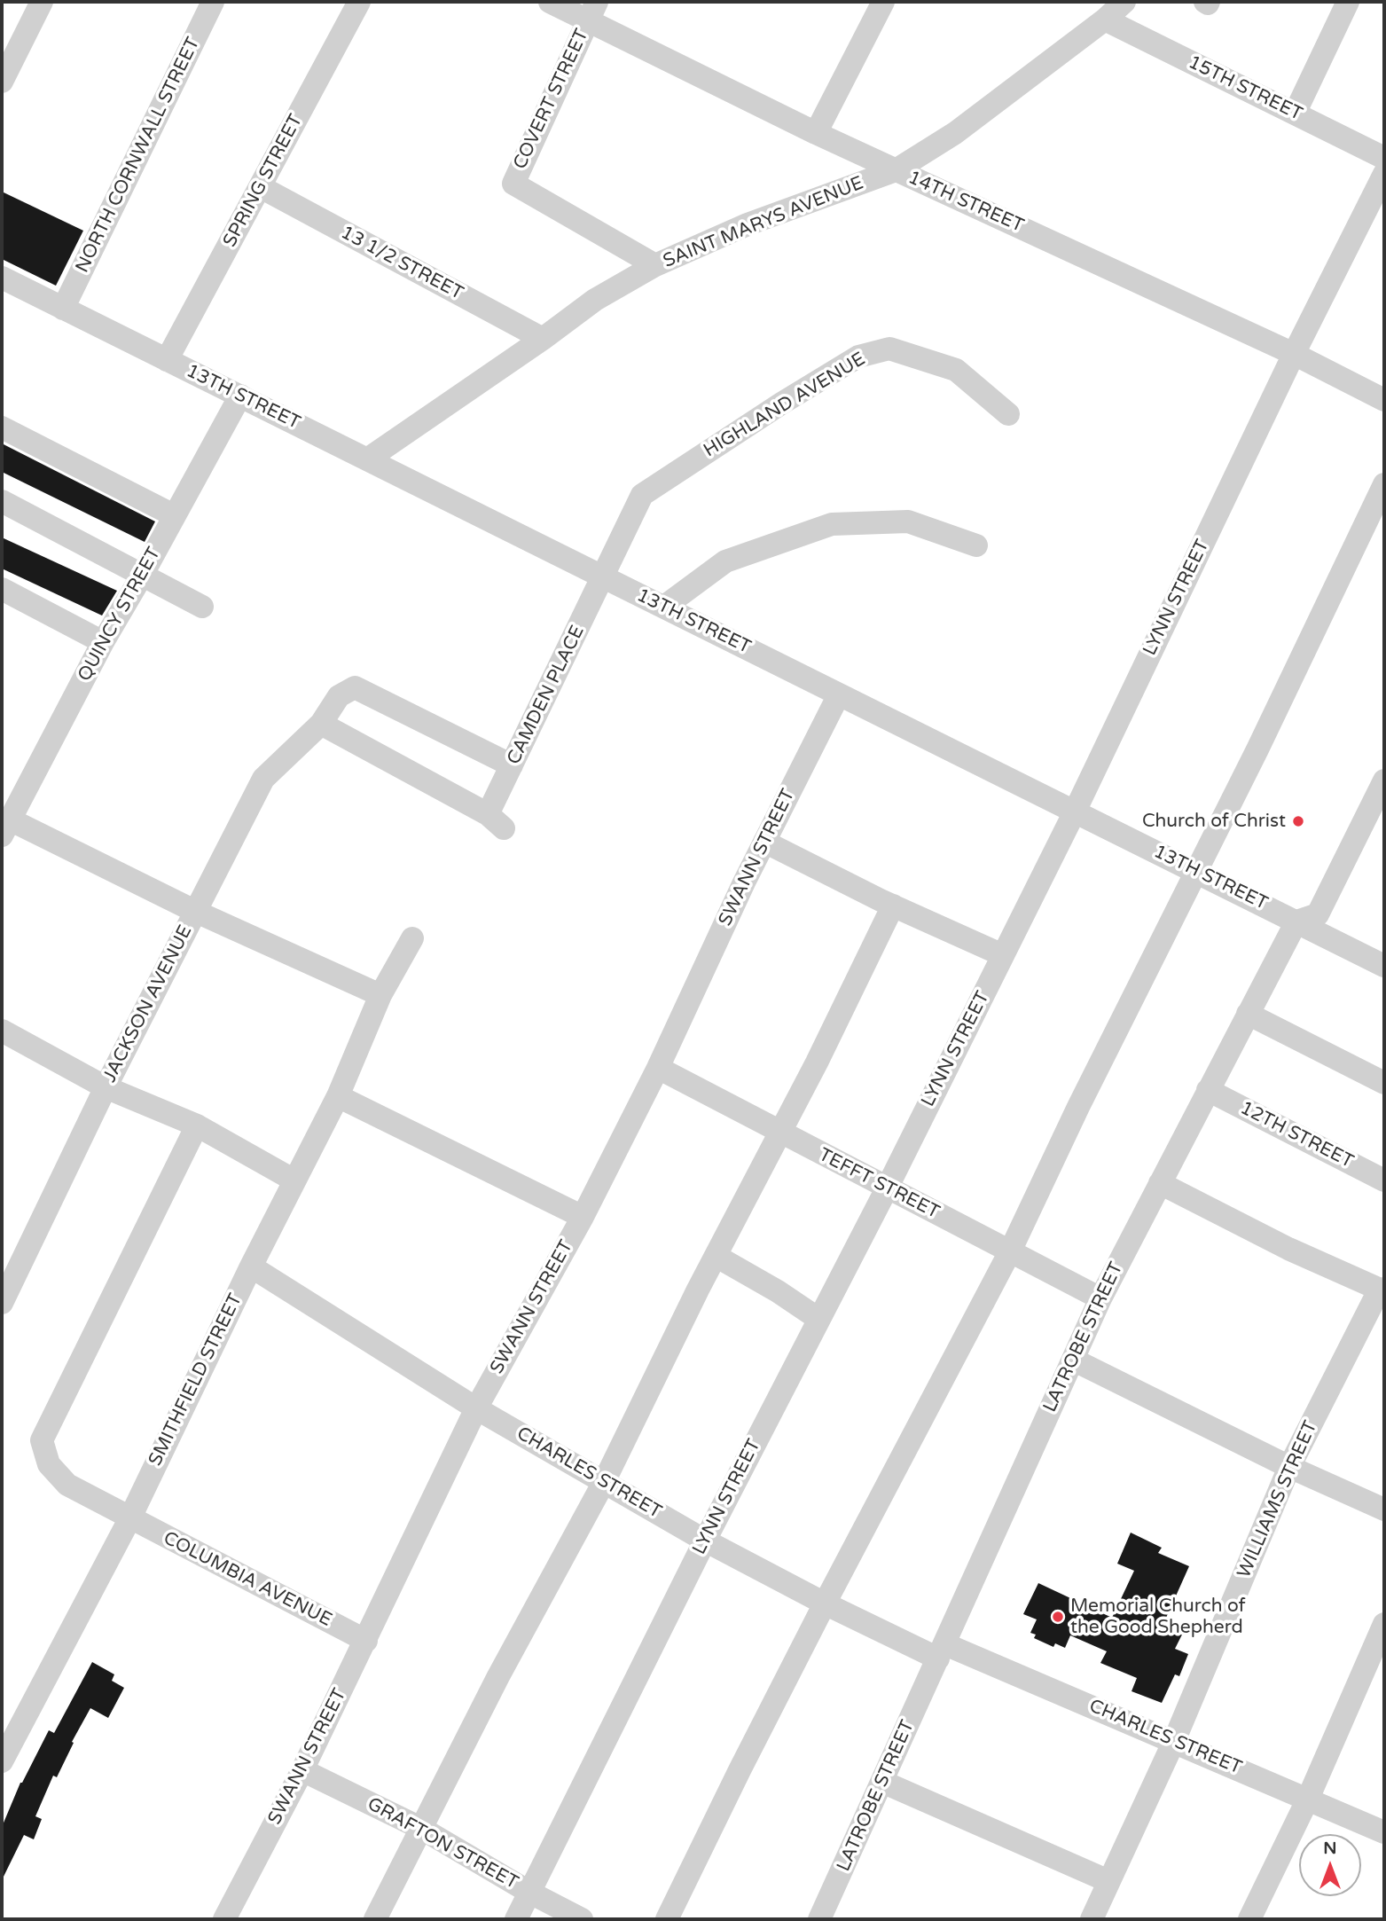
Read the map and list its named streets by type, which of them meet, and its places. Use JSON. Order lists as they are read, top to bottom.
{
  "streets": {
    "street": [
      "15TH STREET",
      "COVERT STREET",
      "NORTH CORNWALL STREET",
      "SPRING STREET",
      "14TH STREET",
      "SAINT MARYS AVENUE",
      "13 1/2 STREET",
      "13TH STREET",
      "HIGHLAND AVENUE",
      "LYNN STREET",
      "QUINCY STREET",
      "CAMDEN PLACE",
      "SWANN STREET",
      "JACKSON AVENUE",
      "12TH STREET",
      "TEFFT STREET",
      "LATROBE STREET",
      "SMITHFIELD STREET",
      "CHARLES STREET",
      "WILLIAMS STREET",
      "COLUMBIA AVENUE",
      "GRAFTON STREET"
    ]
  },
  "crossings": [
    ["15TH STREET", "SAINT MARYS AVENUE"],
    ["COVERT STREET", "14TH STREET"],
    ["COVERT STREET", "SAINT MARYS AVENUE"],
    ["NORTH CORNWALL STREET", "13TH STREET"],
    ["SPRING STREET", "13 1/2 STREET"],
    ["SPRING STREET", "13TH STREET"],
    ["14TH STREET", "SAINT MARYS AVENUE"],
    ["14TH STREET", "LYNN STREET"],
    ["SAINT MARYS AVENUE", "13 1/2 STREET"],
    ["SAINT MARYS AVENUE", "13TH STREET"],
    ["13TH STREET", "HIGHLAND AVENUE"],
    ["13TH STREET", "LYNN STREET"],
    ["13TH STREET", "QUINCY STREET"],
    ["13TH STREET", "CAMDEN PLACE"],
    ["13TH STREET", "SWANN STREET"],
    ["13TH STREET", "LATROBE STREET"],
    ["HIGHLAND AVENUE", "CAMDEN PLACE"],
    ["LYNN STREET", "TEFFT STREET"],
    ["LYNN STREET", "CHARLES STREET"],
    ["LYNN STREET", "GRAFTON STREET"],
    ["CAMDEN PLACE", "JACKSON AVENUE"],
    ["SWANN STREET", "TEFFT STREET"],
    ["SWANN STREET", "CHARLES STREET"],
    ["SWANN STREET", "COLUMBIA AVENUE"],
    ["SWANN STREET", "GRAFTON STREET"],
    ["12TH STREET", "LATROBE STREET"],
    ["TEFFT STREET", "LATROBE STREET"],
    ["LATROBE STREET", "CHARLES STREET"],
    ["SMITHFIELD STREET", "CHARLES STREET"],
    ["SMITHFIELD STREET", "COLUMBIA AVENUE"],
    ["CHARLES STREET", "WILLIAMS STREET"]
  ],
  "places": ["Church of Christ", "Memorial Church of the Good Shepherd"],
  "north": "top"
}
